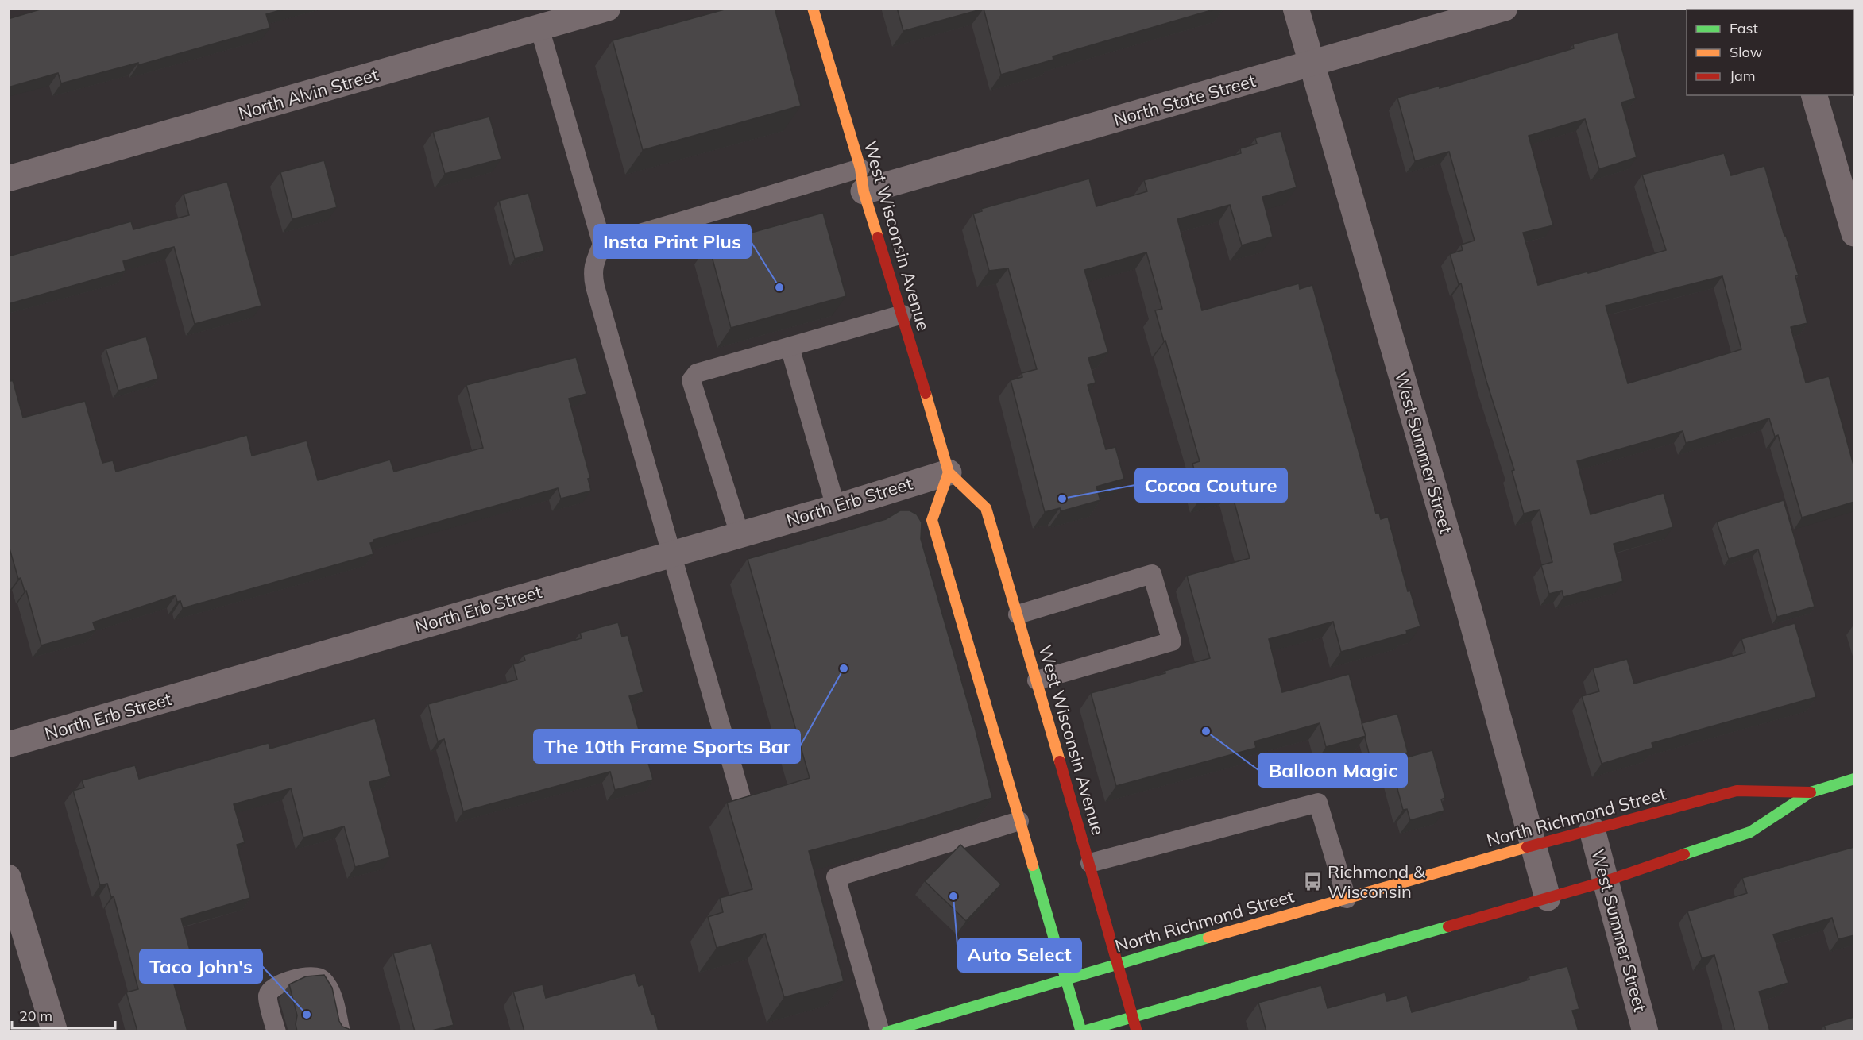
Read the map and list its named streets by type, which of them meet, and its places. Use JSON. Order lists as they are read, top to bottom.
{
  "streets": {
    "main road": ["West Wisconsin Avenue", "North Richmond Street"],
    "street": [
      "North Alvin Street",
      "North State Street",
      "West Summer Street",
      "North Erb Street"
    ]
  },
  "crossings": [
    ["North State Street", "West Wisconsin Avenue"],
    ["North State Street", "West Summer Street"],
    ["West Wisconsin Avenue", "North Erb Street"],
    ["West Wisconsin Avenue", "North Richmond Street"],
    ["West Summer Street", "North Richmond Street"]
  ],
  "places": {
    "other": [
      "Insta Print Plus",
      "Cocoa Couture",
      "The 10th Frame Sports Bar",
      "Balloon Magic",
      "Auto Select",
      "Taco John's"
    ],
    "bus stop": ["Richmond & Wisconsin"]
  },
  "legend": ["Fast", "Slow", "Jam"],
  "scale_bar": "20 m"
}
